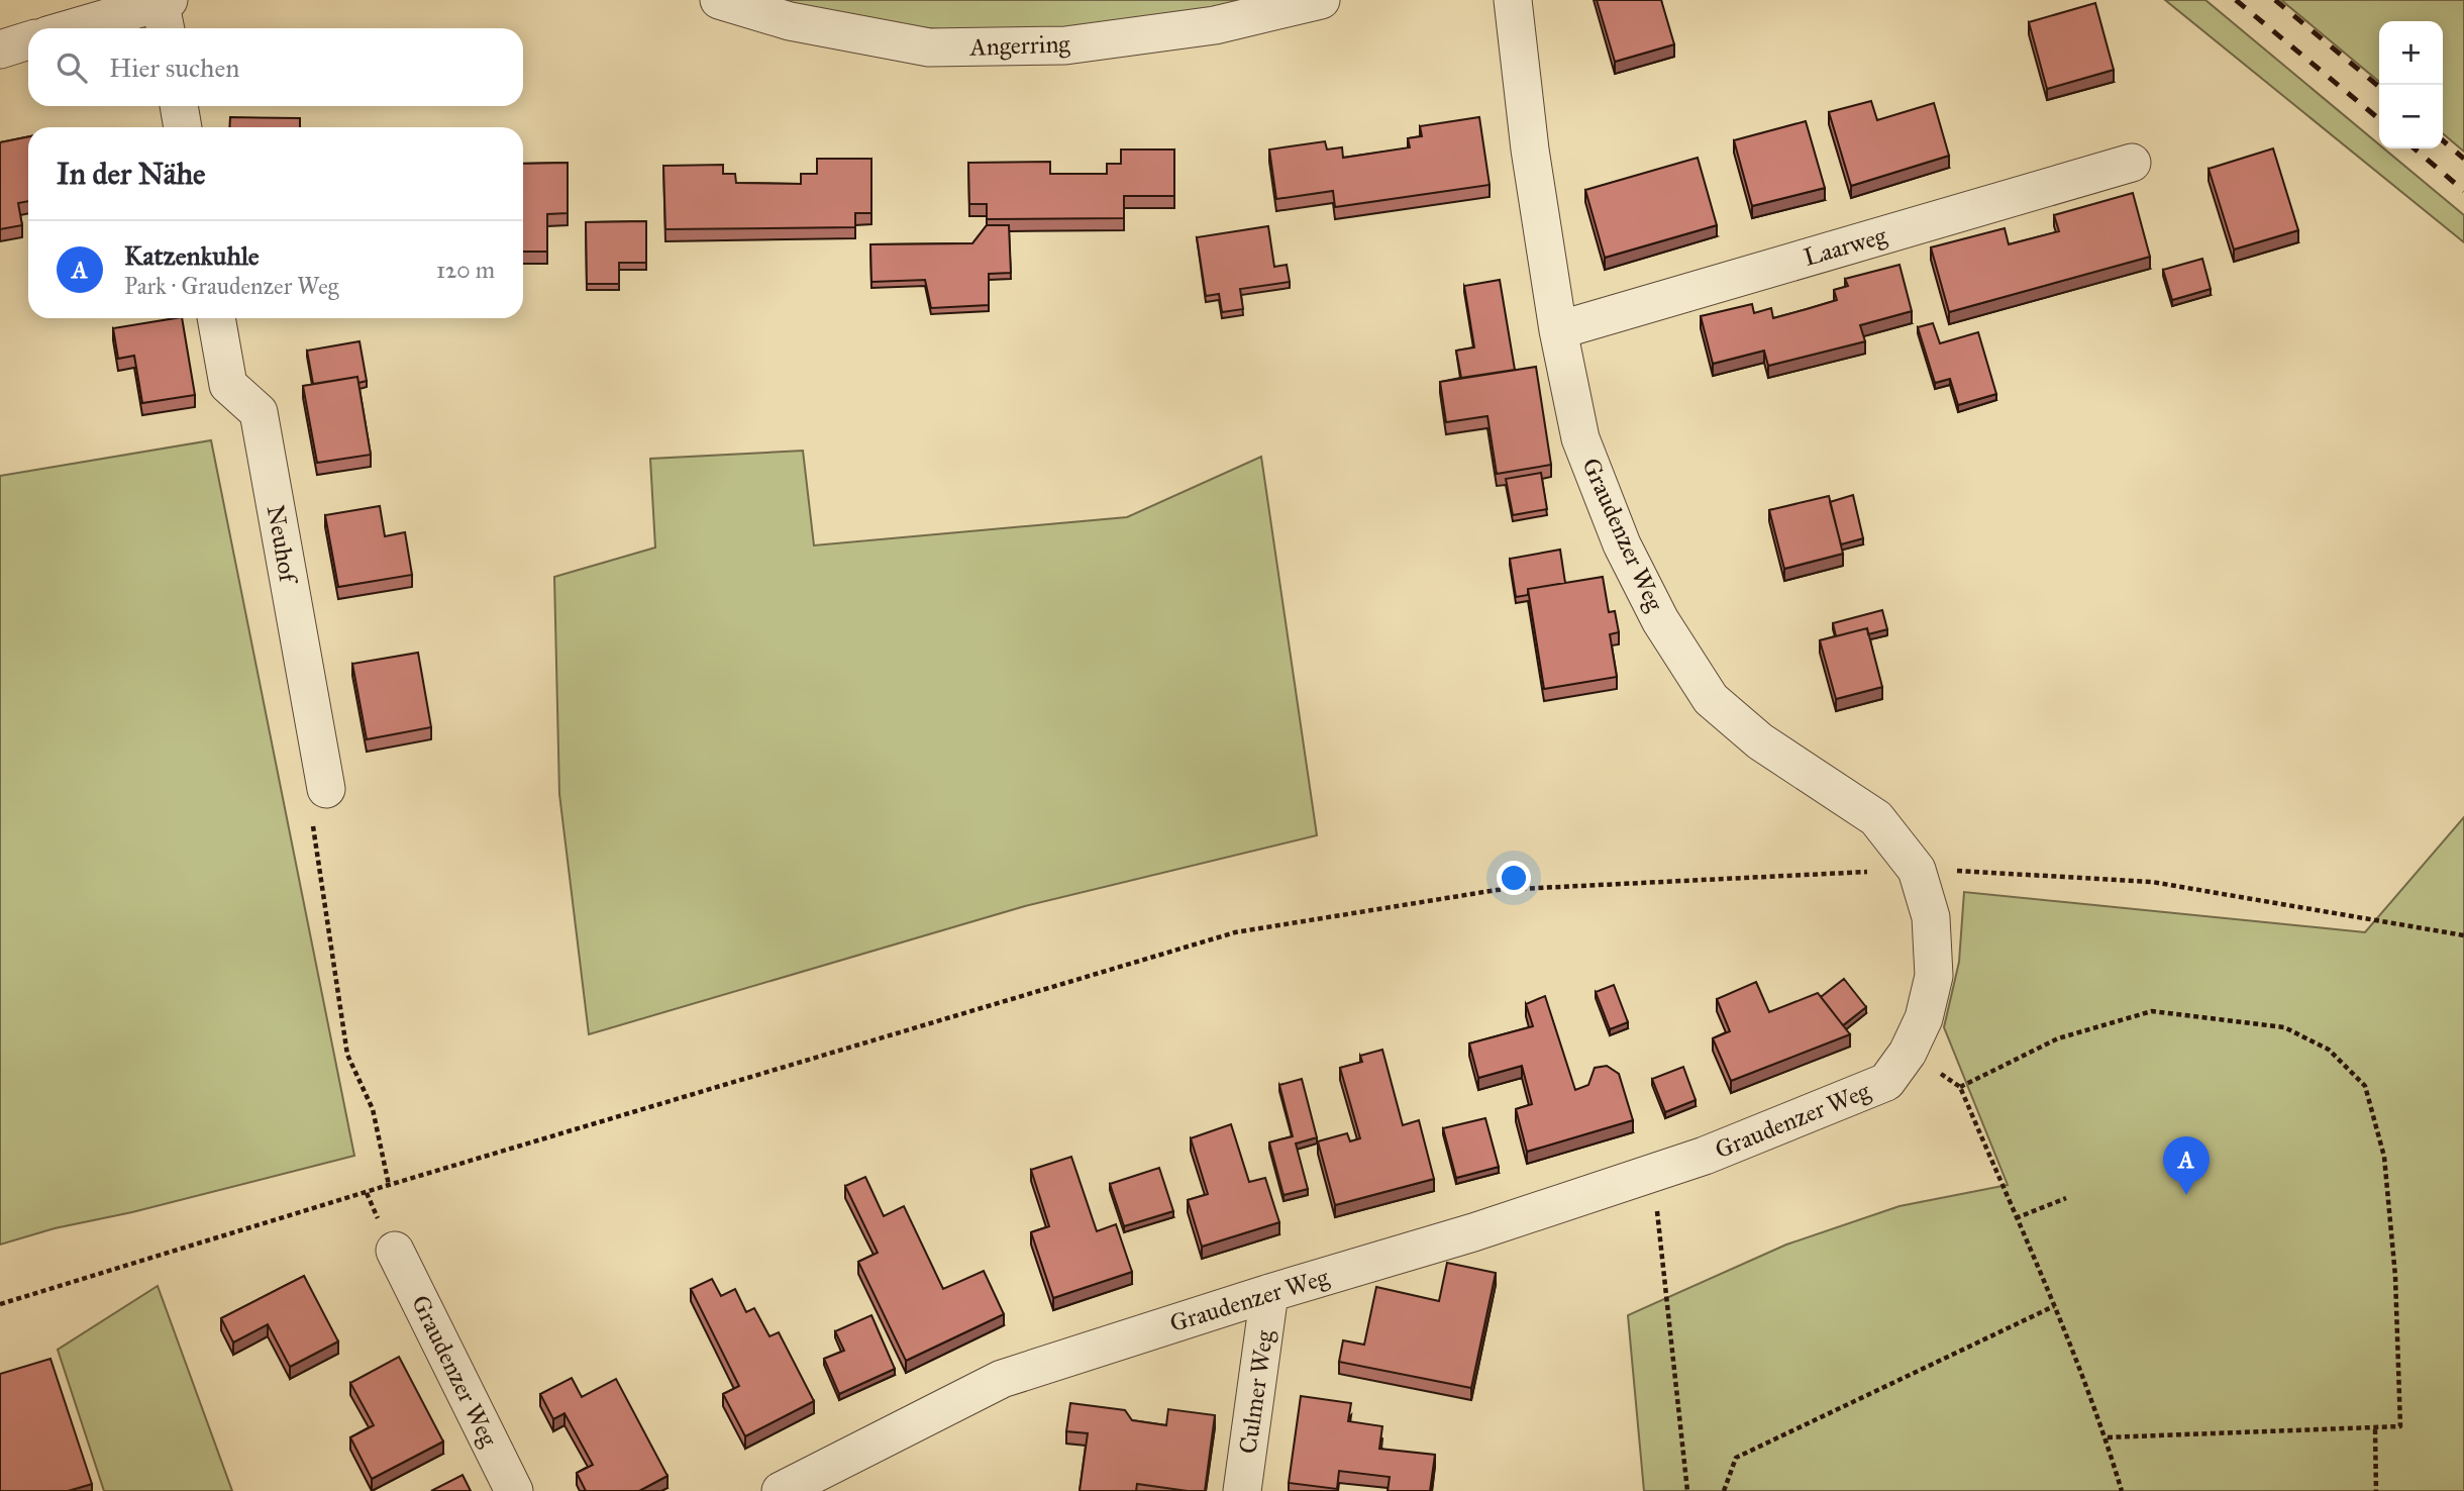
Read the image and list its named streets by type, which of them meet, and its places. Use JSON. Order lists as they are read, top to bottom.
{
  "streets": {
    "street": [
      "Angerring",
      "Laarweg",
      "Graudenzer Weg",
      "Neuhof",
      "Culmer Weg"
    ]
  },
  "crossings": [
    ["Laarweg", "Graudenzer Weg"],
    ["Graudenzer Weg", "Culmer Weg"]
  ],
  "page": {
    "map_buttons": ["+", "−"],
    "search": "Hier suchen",
    "heading": "In der Nähe",
    "list": [
      {
        "mark": "A",
        "name": "Katzenkuhle",
        "note": "Park · Graudenzer Weg",
        "value": "120 m"
      }
    ],
    "pins": "A"
  }
}
